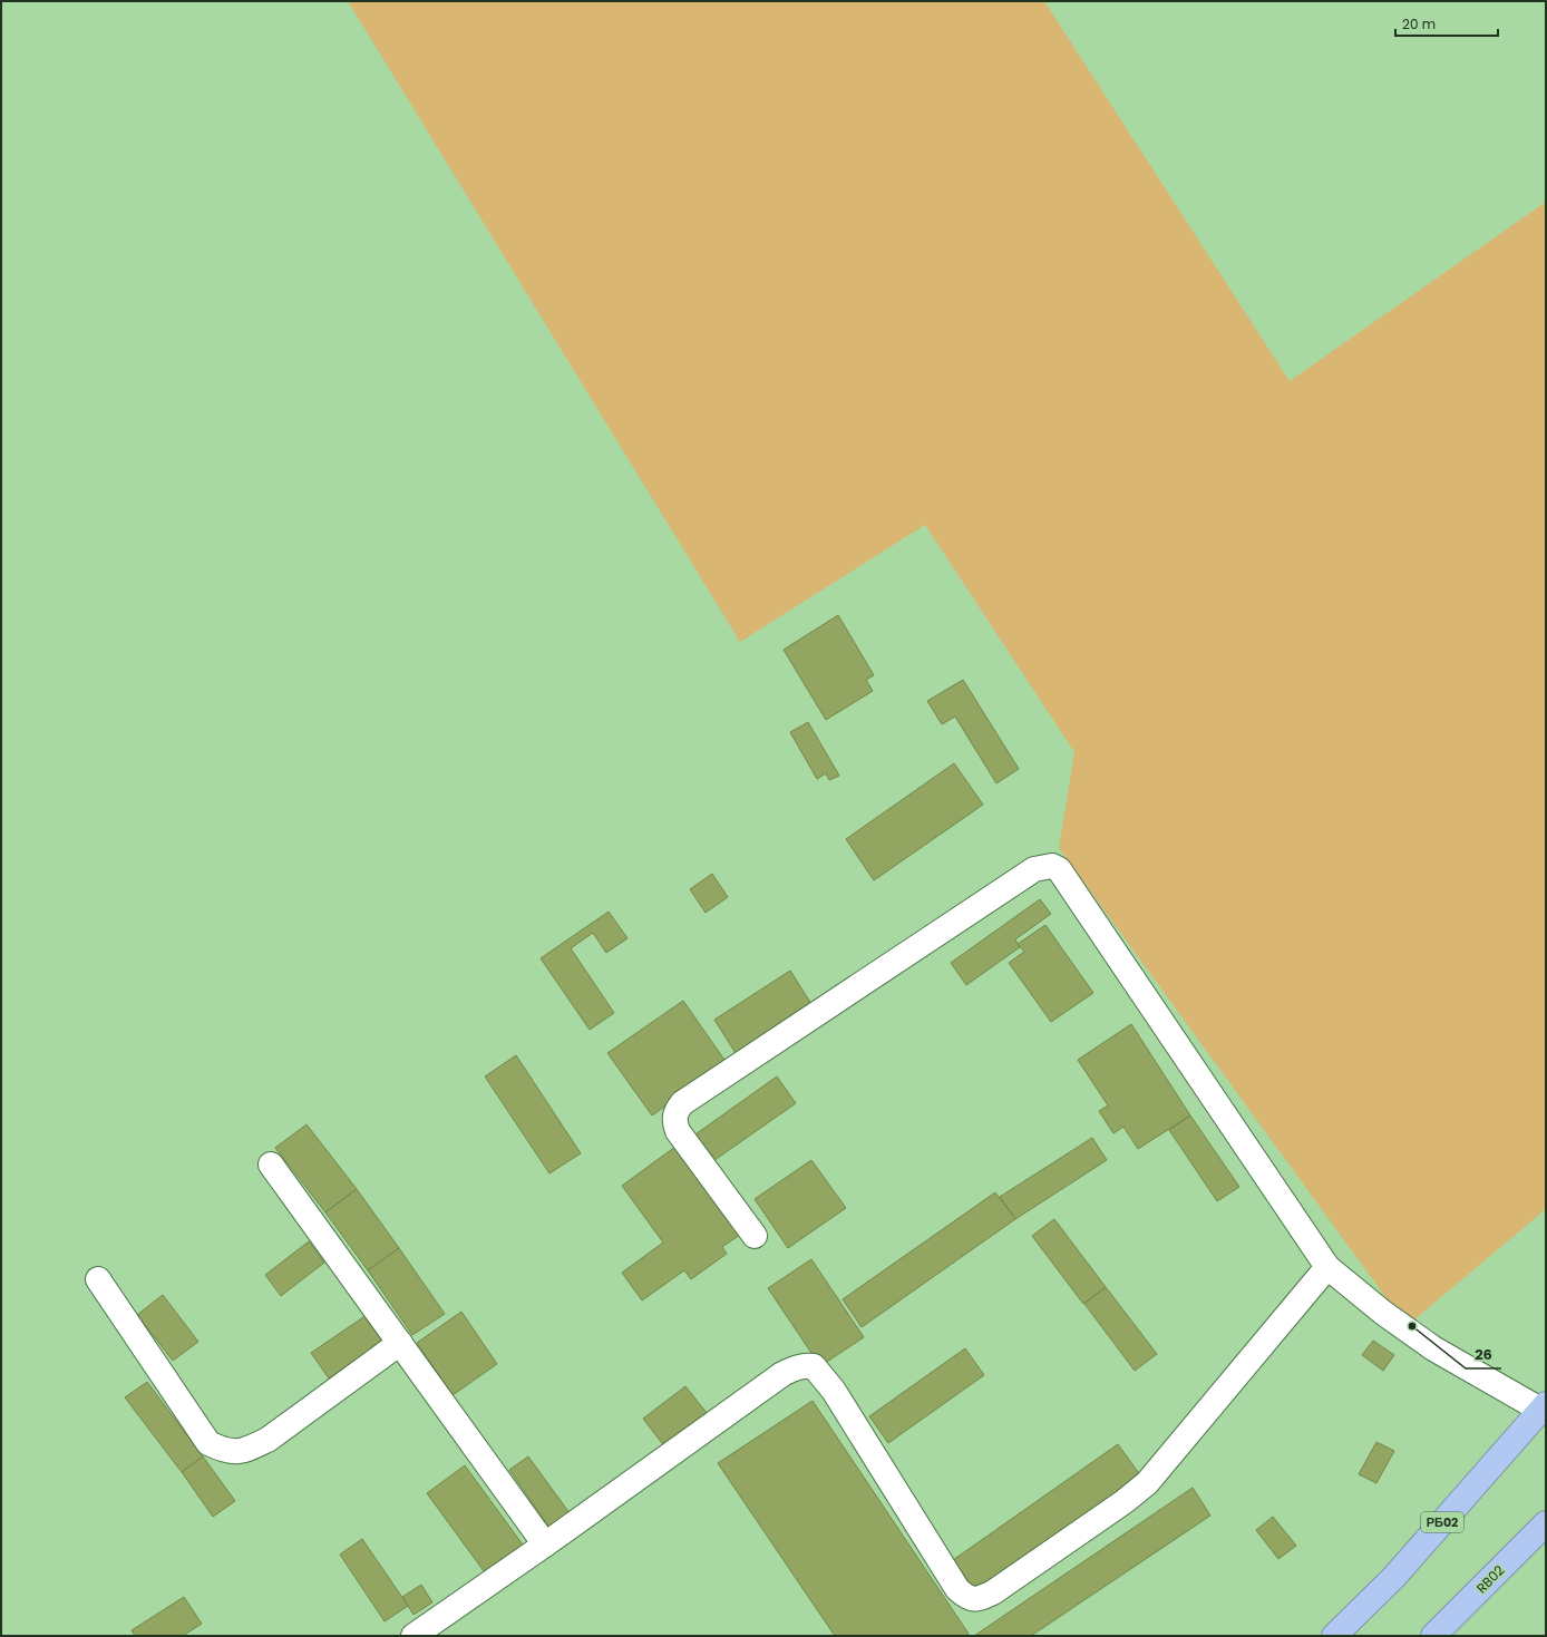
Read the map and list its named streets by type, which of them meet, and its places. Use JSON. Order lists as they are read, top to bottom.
{
  "streets": {
    "highway": ["РБ02", "RB02"]
  },
  "places": ["26"],
  "scale_bar": "20 m"
}
